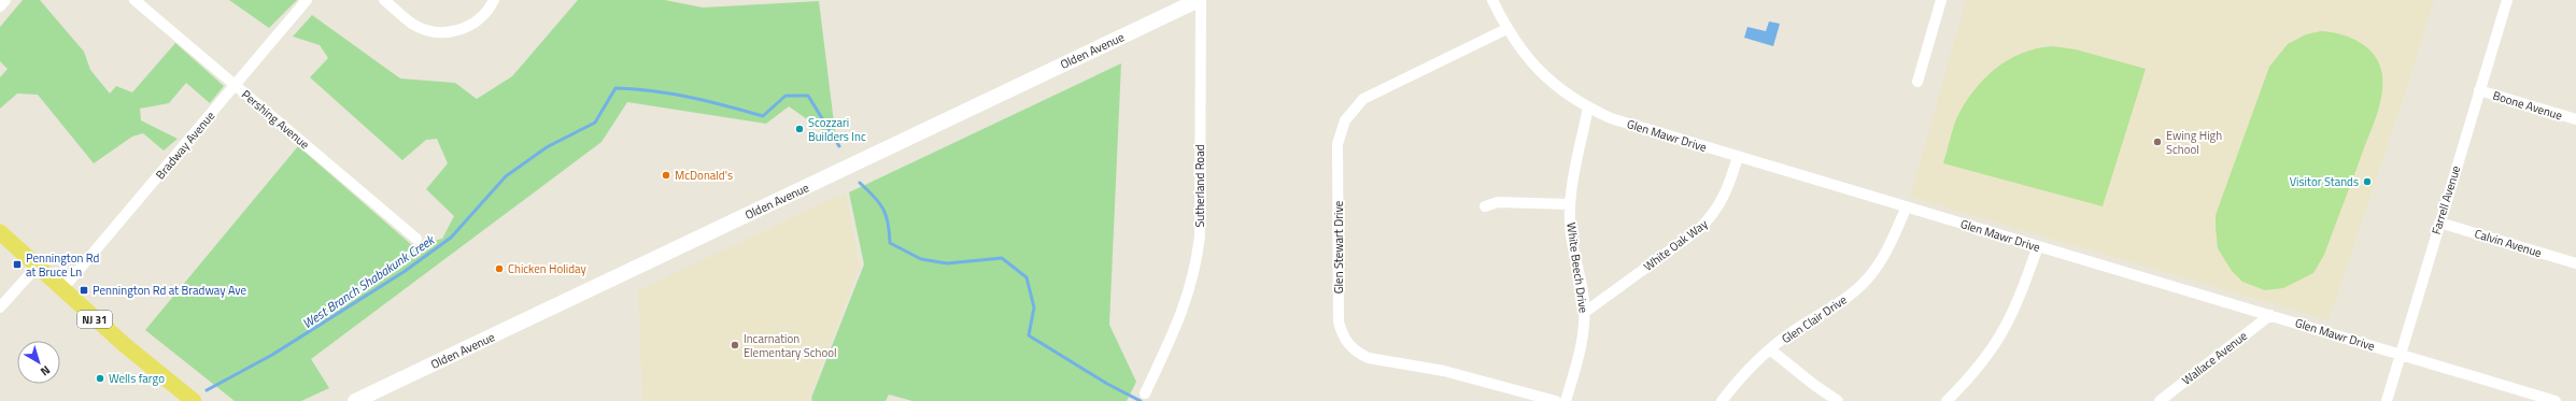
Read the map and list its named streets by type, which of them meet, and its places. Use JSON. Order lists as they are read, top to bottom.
{
  "streets": {
    "main road": ["Olden Avenue", "NJ 31"],
    "street": [
      "Boone Avenue",
      "Pershing Avenue",
      "Glen Mawr Drive",
      "Bradway Avenue",
      "Sutherland Road",
      "Farrell Avenue",
      "Calvin Avenue",
      "White Oak Way",
      "Glen Stewart Drive",
      "White Beech Drive",
      "Glen Clair Drive",
      "Wallace Avenue"
    ]
  },
  "crossings": [
    ["Olden Avenue", "Sutherland Road"],
    ["Boone Avenue", "Farrell Avenue"],
    ["Pershing Avenue", "Bradway Avenue"],
    ["Glen Mawr Drive", "Farrell Avenue"],
    ["Glen Mawr Drive", "White Oak Way"],
    ["Glen Mawr Drive", "Glen Stewart Drive"],
    ["Glen Mawr Drive", "White Beech Drive"],
    ["Glen Mawr Drive", "Glen Clair Drive"],
    ["Glen Mawr Drive", "Wallace Avenue"],
    ["Bradway Avenue", "NJ 31"],
    ["Farrell Avenue", "Calvin Avenue"],
    ["White Oak Way", "White Beech Drive"]
  ],
  "water": ["West Branch Shabakunk Creek"],
  "places": {
    "other": [
      "Scozzari Builders Inc",
      "Ewing High School",
      "McDonald's",
      "Visitor Stands",
      "Chicken Holiday",
      "Incarnation Elementary School",
      "Wells fargo"
    ],
    "transit": ["Pennington Rd at Bruce Ln", "Pennington Rd at Bradway Ave"]
  },
  "north": "bottom right"
}
